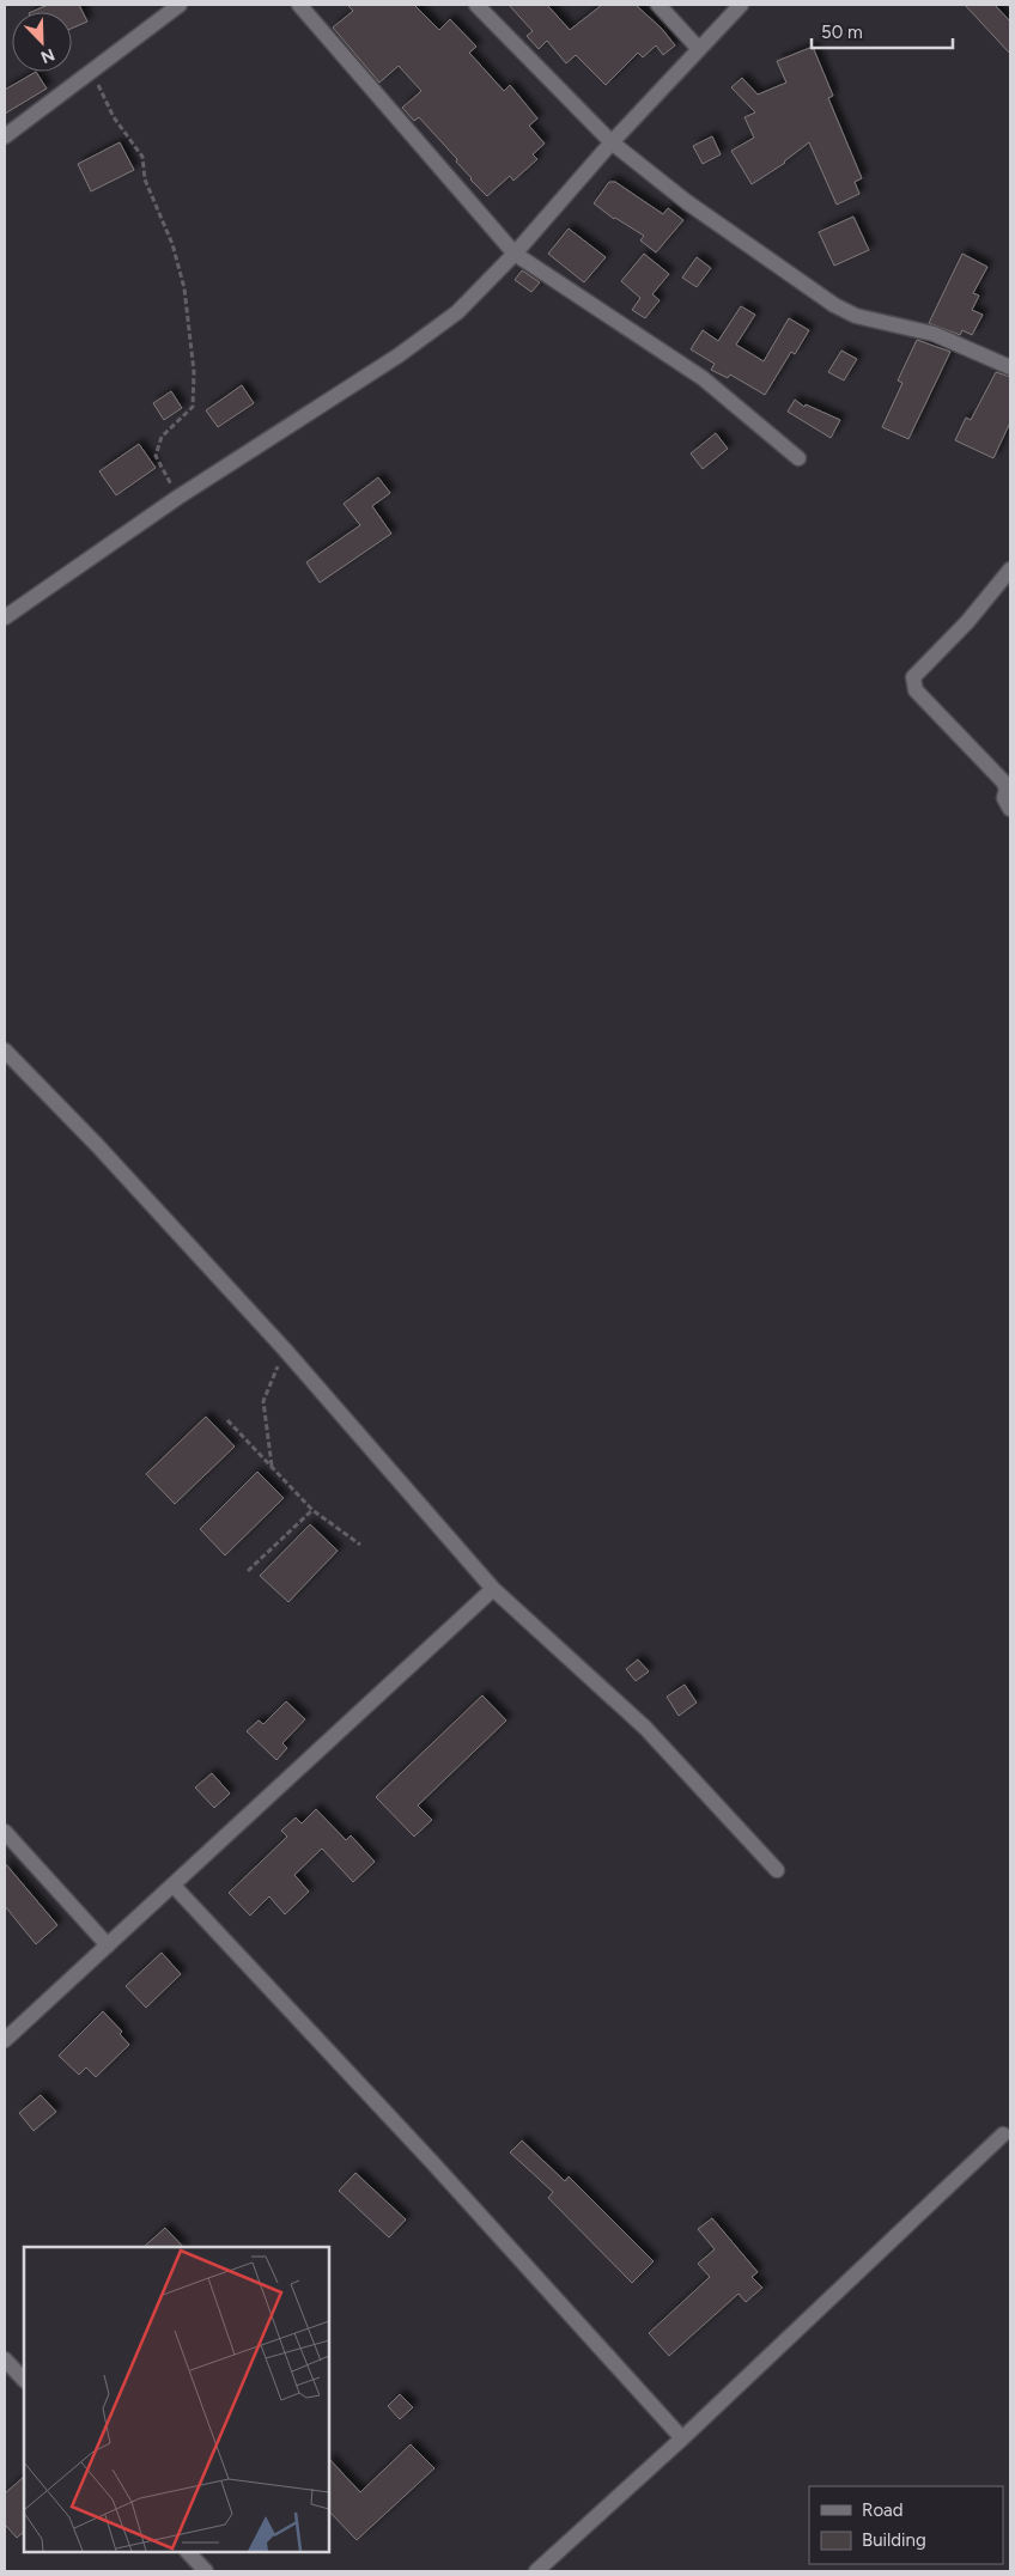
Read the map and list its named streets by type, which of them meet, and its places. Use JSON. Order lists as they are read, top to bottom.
{
  "legend": ["Road", "Building"],
  "scale_bar": "50 m",
  "north": "bottom right"
}
